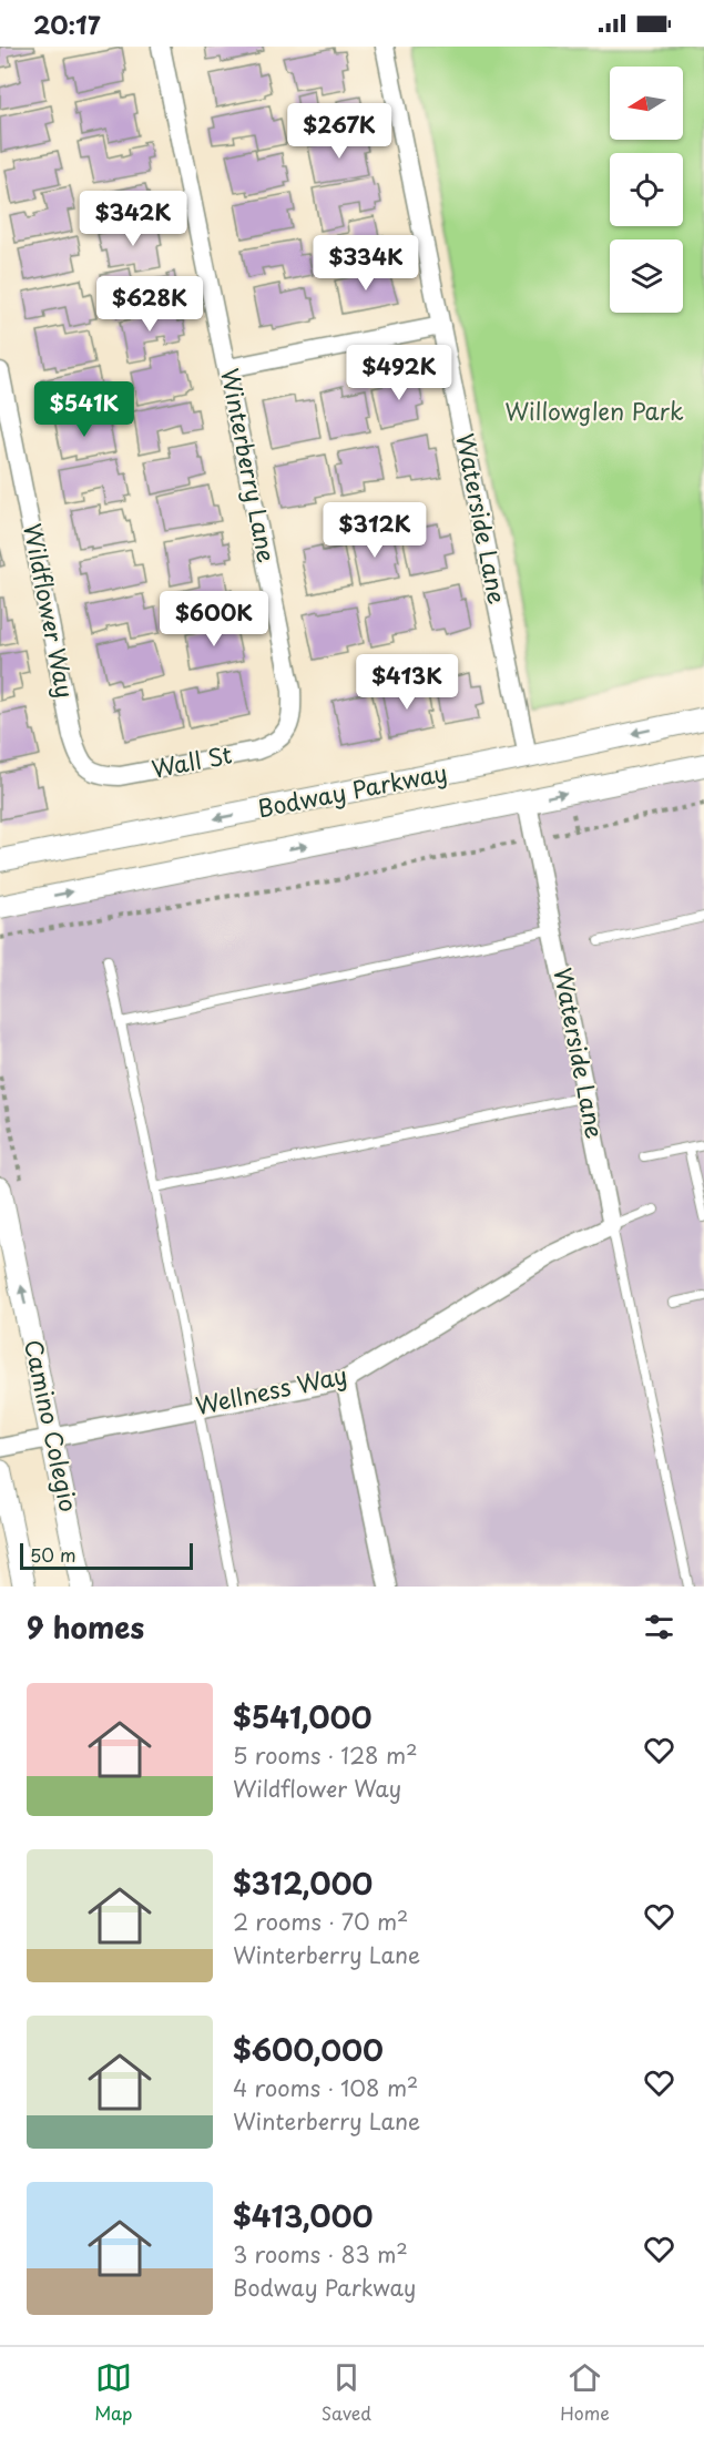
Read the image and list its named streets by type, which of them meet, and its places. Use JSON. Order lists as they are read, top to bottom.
{
  "streets": {
    "street": [
      "Winterberry Lane",
      "Waterside Lane",
      "Wildflower Way",
      "Wall St",
      "Bodway Parkway",
      "Wellness Way",
      "Camino Colegio"
    ]
  },
  "crossings": [
    ["Winterberry Lane", "Wall St"],
    ["Waterside Lane", "Bodway Parkway"],
    ["Waterside Lane", "Wellness Way"],
    ["Wildflower Way", "Wall St"],
    ["Wellness Way", "Camino Colegio"]
  ],
  "one_way": ["Camino Colegio"],
  "parks": ["Willowglen Park"],
  "scale_bar": "50 m",
  "north": "left",
  "page": {
    "status": "20:17",
    "price": [
      "$267K",
      "$342K",
      "$334K",
      "$628K",
      "$492K",
      "$541K",
      "$312K",
      "$600K",
      "$413K"
    ],
    "scale": "50 m",
    "heading": "9 homes",
    "list": [
      {
        "name": "$541,000",
        "note": "5 rooms · 128 m² · Wildflower Way"
      },
      {
        "name": "$312,000",
        "note": "2 rooms · 70 m² · Winterberry Lane"
      },
      {
        "name": "$600,000",
        "note": "4 rooms · 108 m² · Winterberry Lane"
      },
      {
        "name": "$413,000",
        "note": "3 rooms · 83 m² · Bodway Parkway"
      }
    ],
    "tabs": ["Map", "Saved", "Home"]
  }
}
